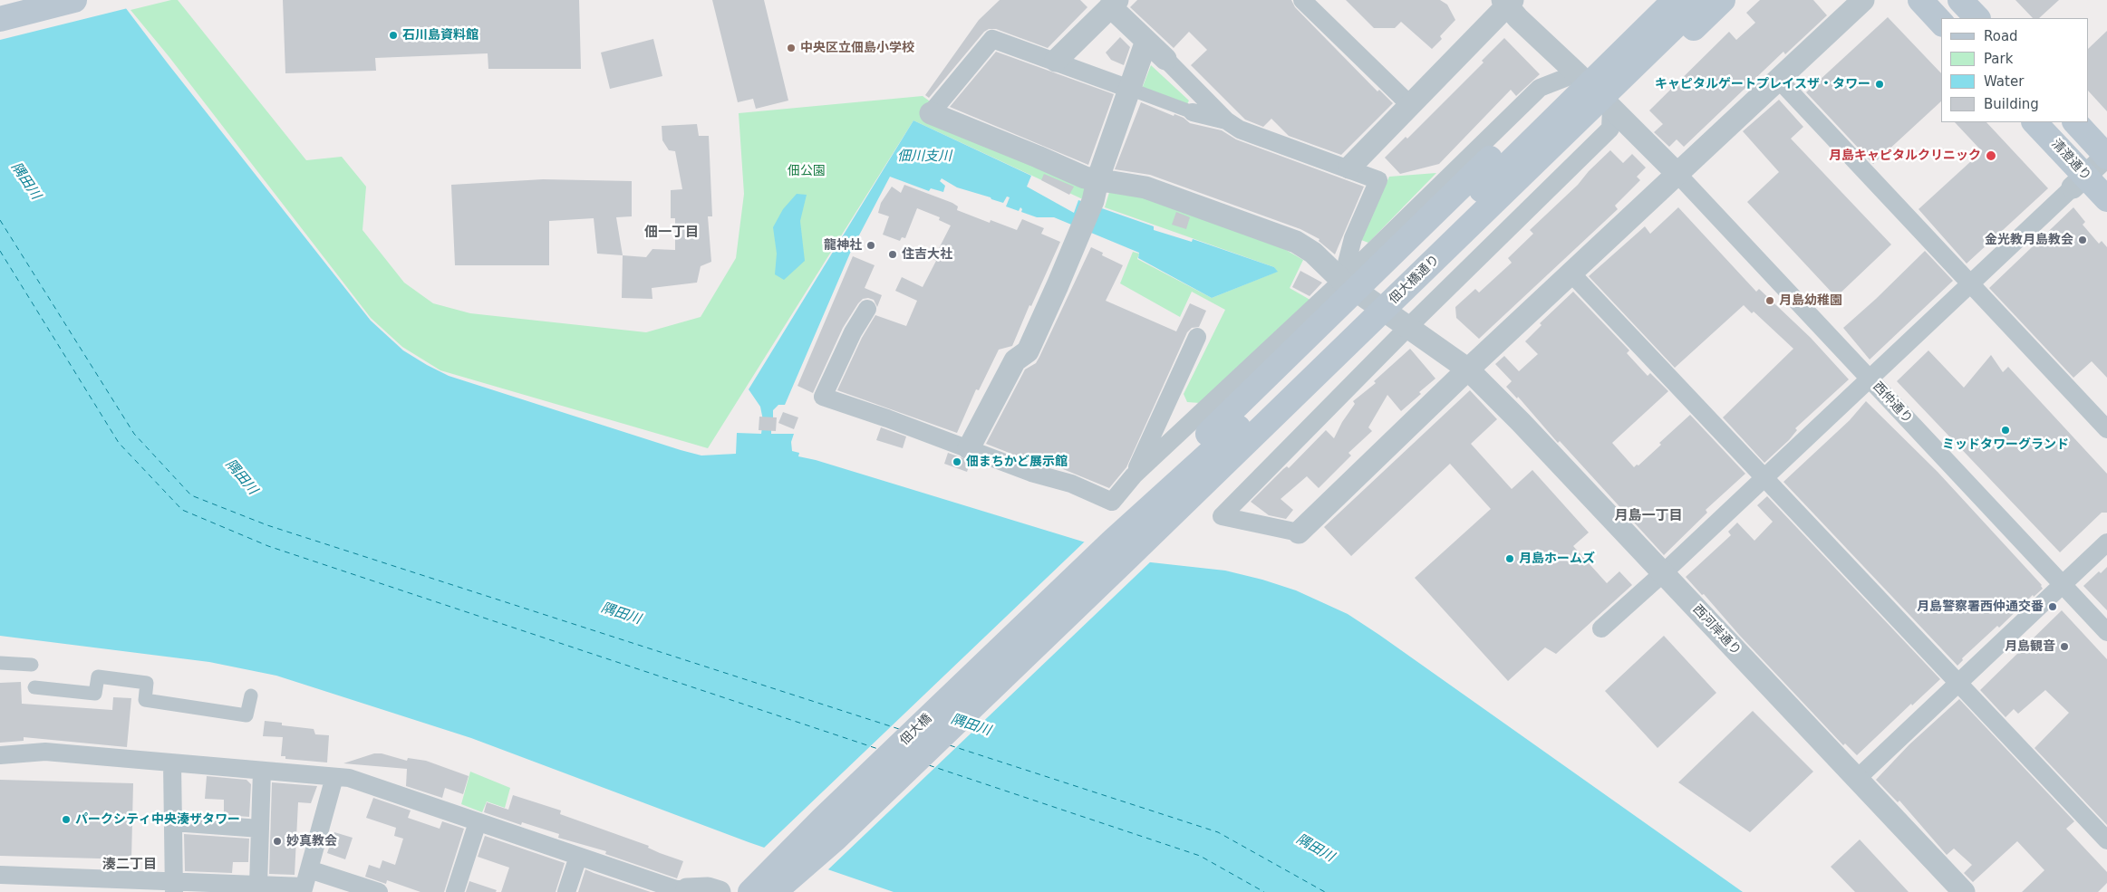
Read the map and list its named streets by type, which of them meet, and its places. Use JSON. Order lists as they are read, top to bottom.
{
  "streets": {
    "main road": ["清澄通り", "佃大橋通り", "佃大橋"],
    "street": ["西仲通り", "西河岸通り"]
  },
  "crossings": [
    ["佃大橋通り", "佃大橋"]
  ],
  "districts": ["佃一丁目", "月島一丁目", "湊二丁目"],
  "water": ["佃川支川", "隅田川"],
  "parks": ["佃公園"],
  "places": [
    "石川島資料館",
    "中央区立佃島小学校",
    "キャピタルゲートプレイスザ・タワー",
    "月島キャピタルクリニック",
    "金光教月島教会",
    "龍神社",
    "住吉大社",
    "月島幼稚園",
    "ミッドタワーグランド",
    "佃まちかど展示館",
    "月島ホームズ",
    "月島警察署西仲通交番",
    "月島観音",
    "パークシティ中央湊ザタワー",
    "妙真教会"
  ],
  "legend": [
    "Road",
    "Park",
    "Water",
    "Building"
  ]
}
